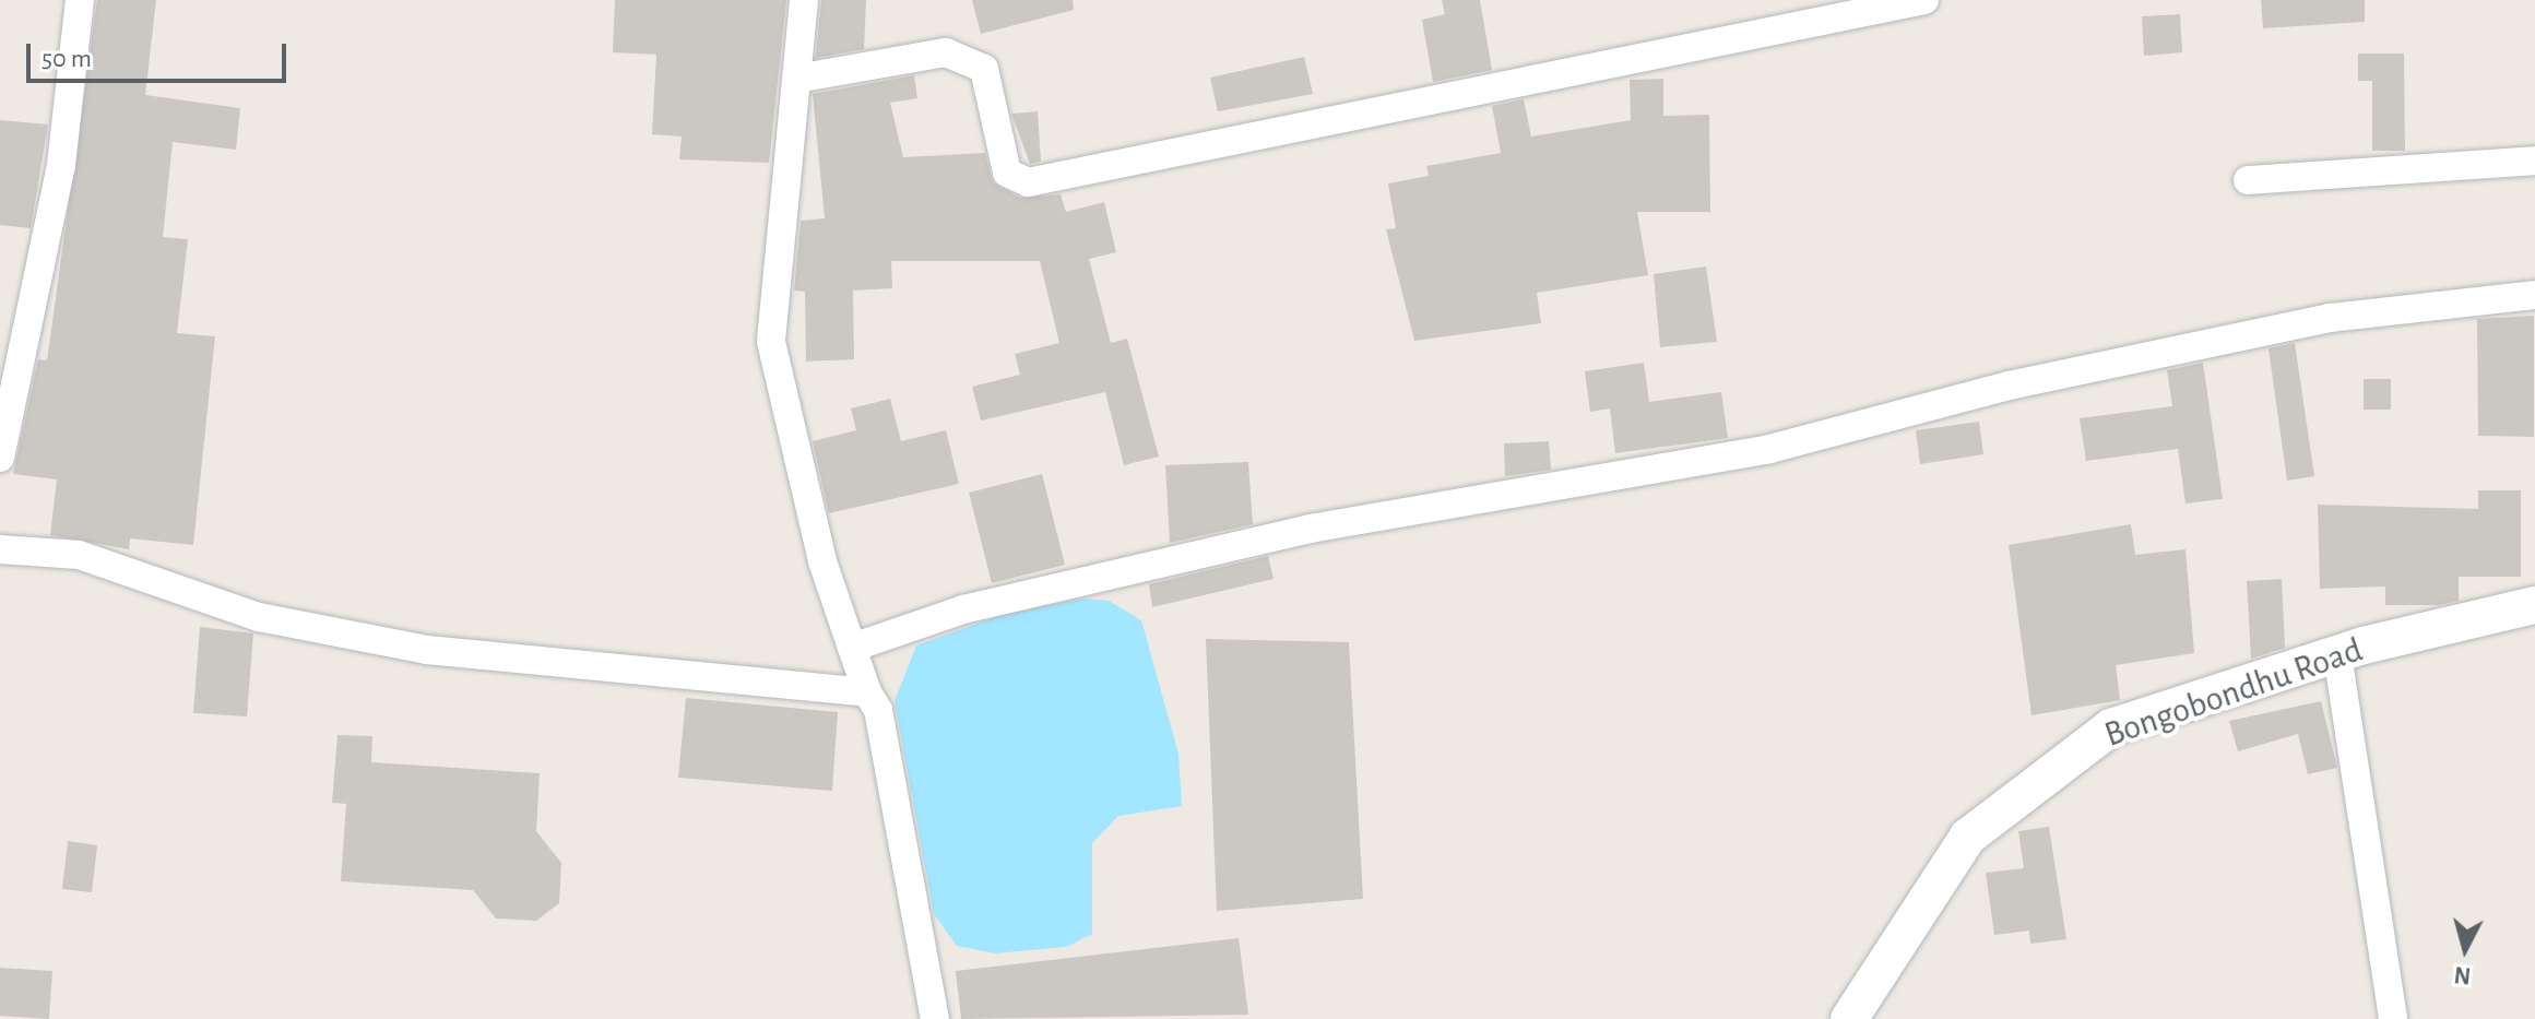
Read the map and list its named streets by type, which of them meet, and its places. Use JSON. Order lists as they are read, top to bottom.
{
  "streets": {
    "street": ["Bongobondhu Road"]
  },
  "scale_bar": "50 m",
  "north": "bottom"
}
